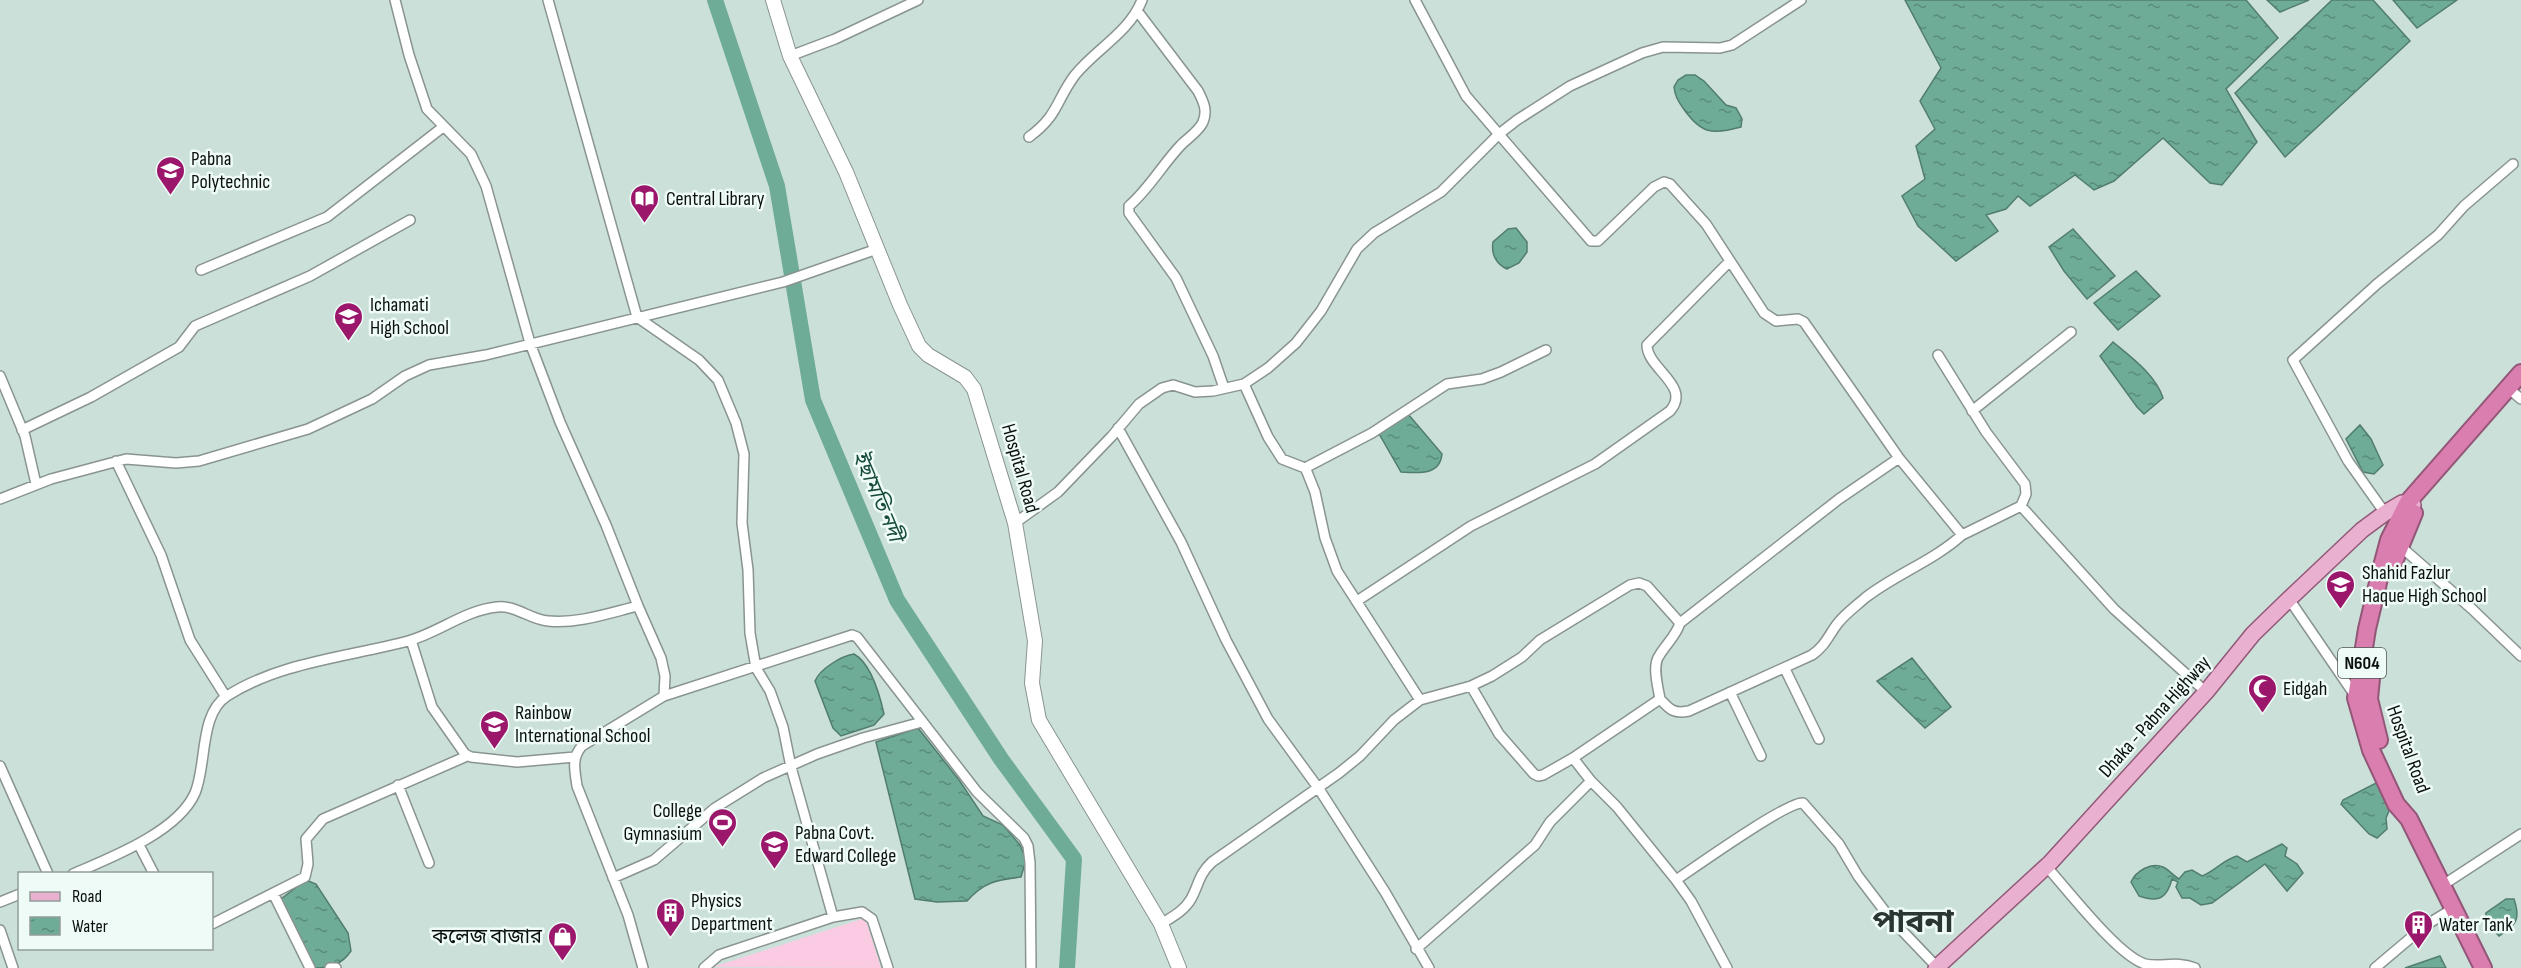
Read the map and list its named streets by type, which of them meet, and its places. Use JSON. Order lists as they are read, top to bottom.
{
  "streets": {
    "highway": ["Hospital Road", "N604", "Dhaka - Pabna Highway"]
  },
  "crossings": [
    ["Hospital Road", "N604"],
    ["Hospital Road", "Dhaka - Pabna Highway"]
  ],
  "districts": ["পাবনা"],
  "water": ["ইছামতি নদী"],
  "places": {
    "school or university": [
      "Pabna Polytechnic",
      "Ichamati High School",
      "Shahid Fazlur Haque High School",
      "Rainbow International School",
      "Pabna Covt. Edward College"
    ],
    "library": ["Central Library"],
    "mosque": ["Eidgah"],
    "sports": ["College Gymnasium"],
    "building": ["Physics Department", "Water Tank"],
    "shop": ["কলেজ বাজার"]
  },
  "legend": ["Road", "Water"]
}
